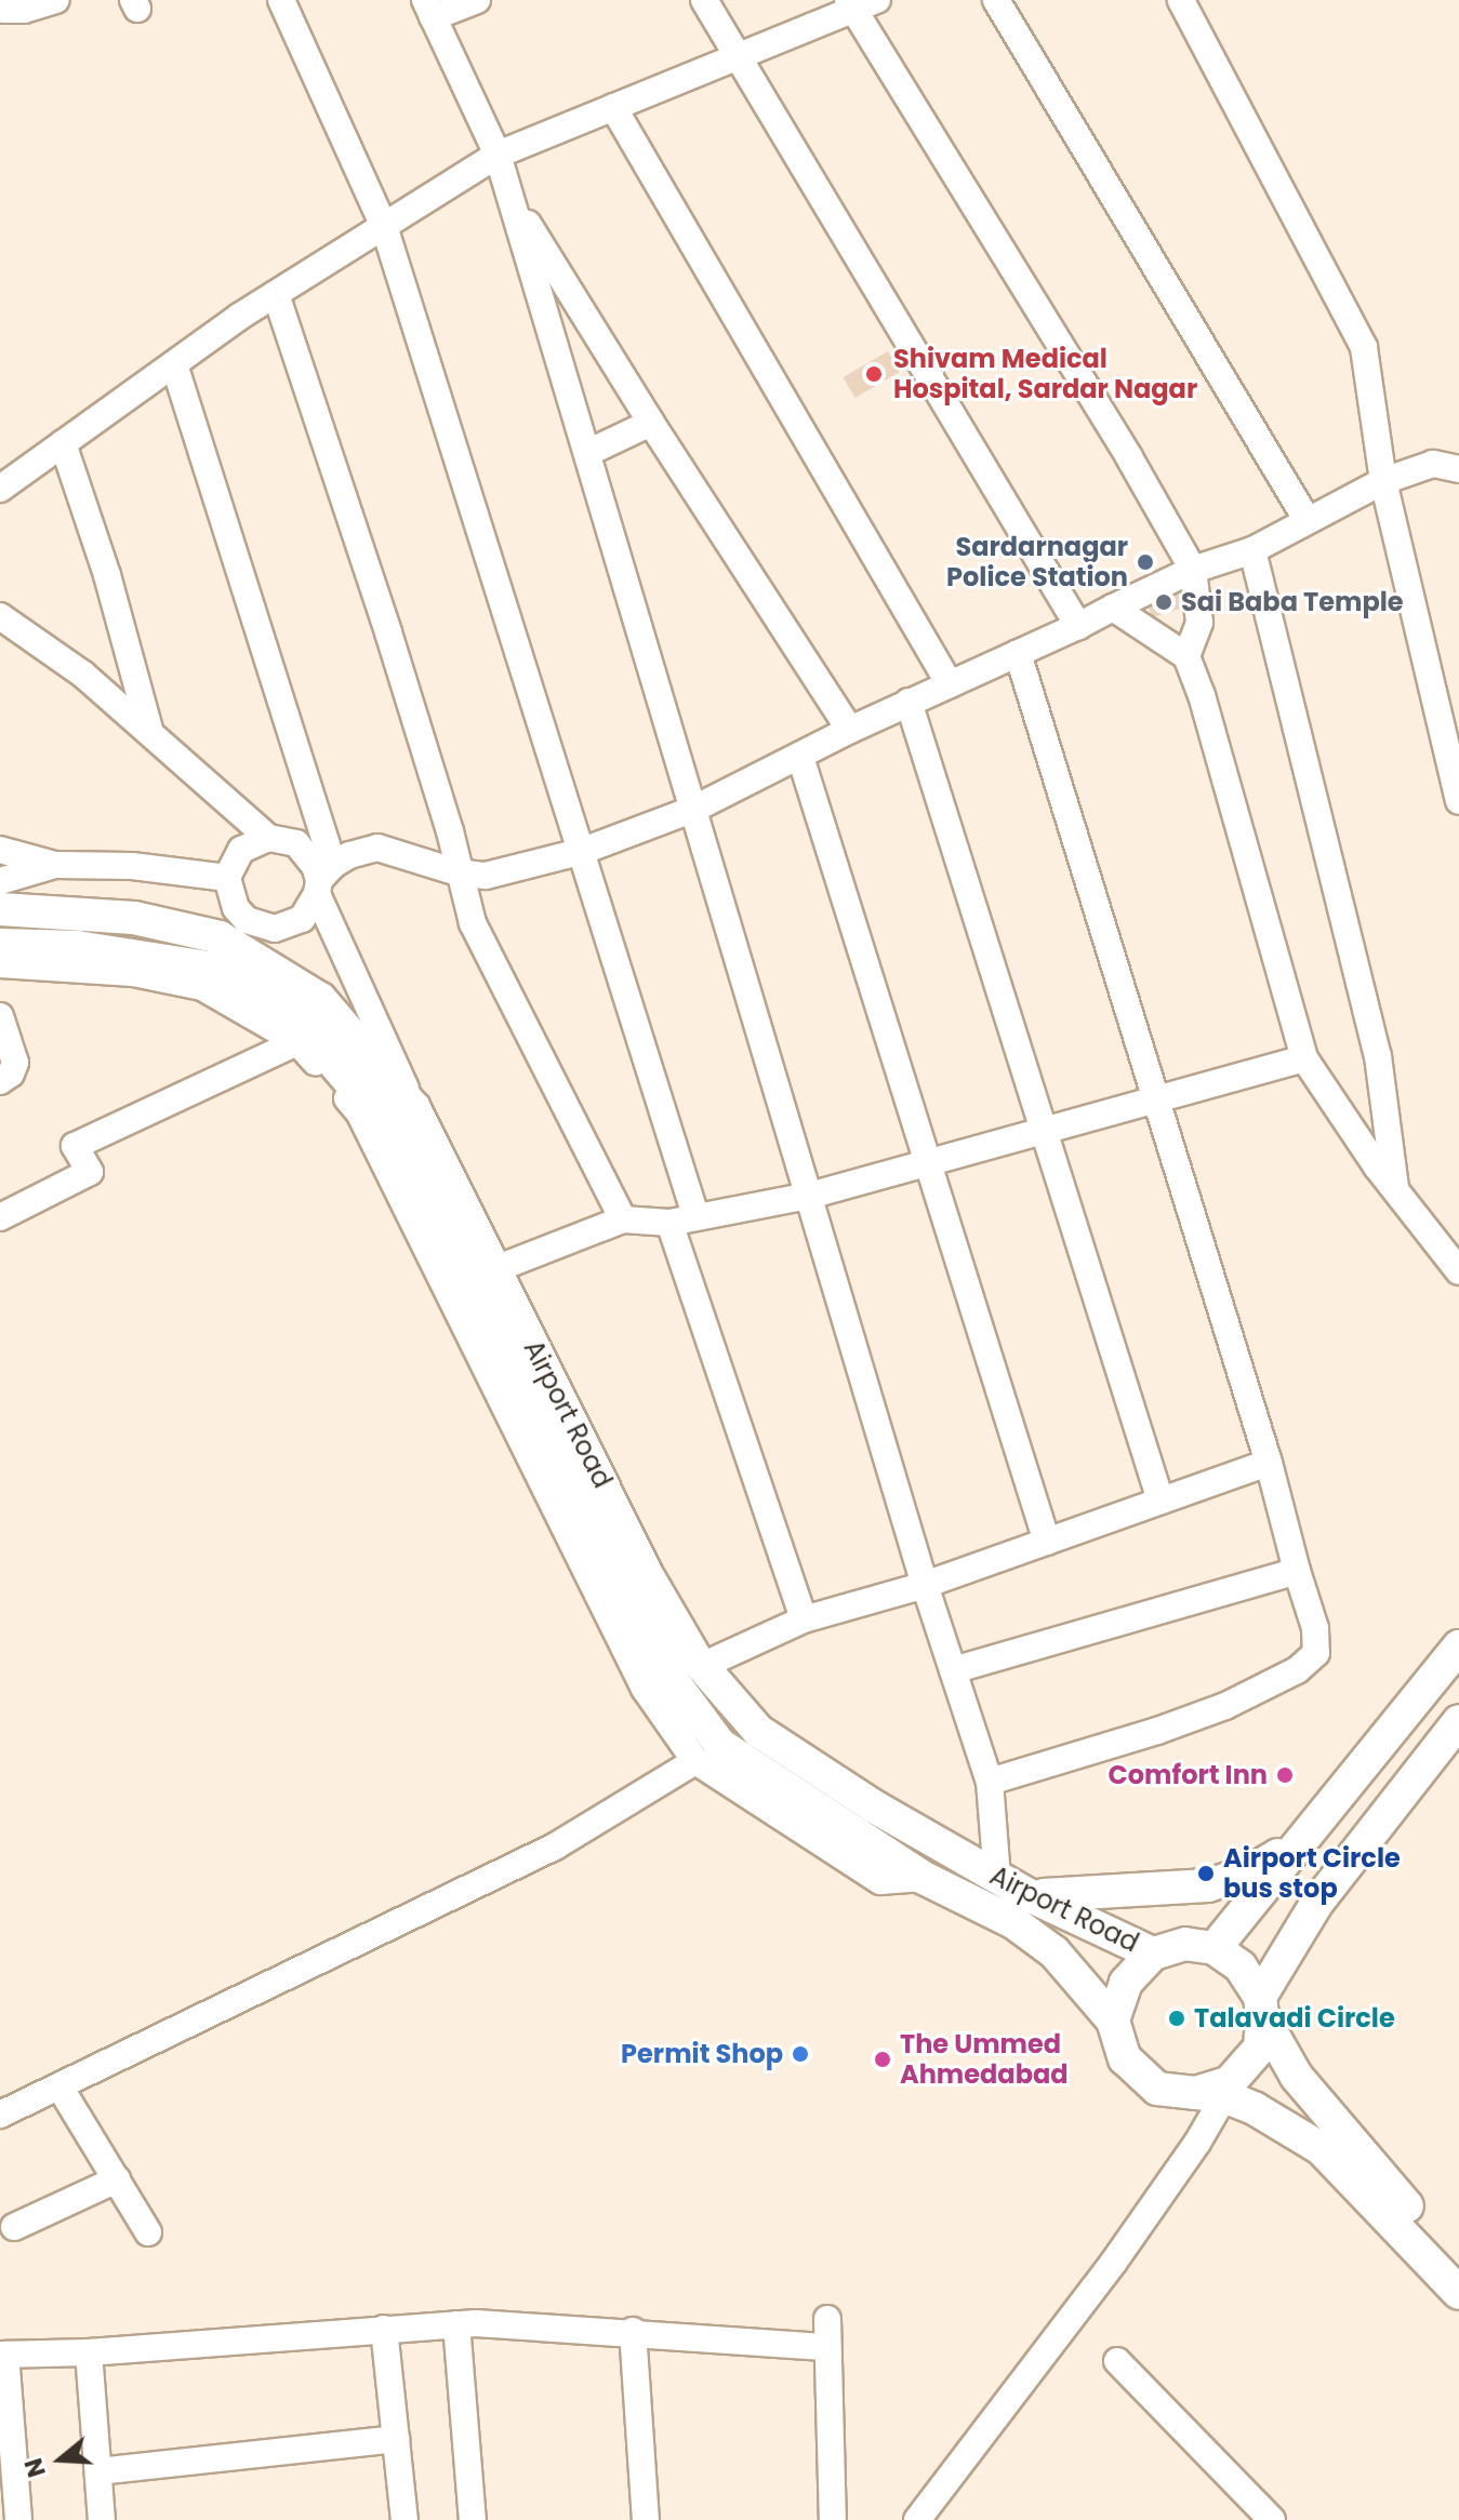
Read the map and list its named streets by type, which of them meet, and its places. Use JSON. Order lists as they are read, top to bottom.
{
  "streets": {
    "main road": ["Airport Road"]
  },
  "places": [
    "Shivam Medical Hospital, Sardar Nagar",
    "Sardarnagar Police Station",
    "Sai Baba Temple",
    "Comfort Inn",
    "Airport Circle bus stop",
    "Talavadi Circle",
    "Permit Shop",
    "The Ummed Ahmedabad"
  ],
  "north": "left"
}
